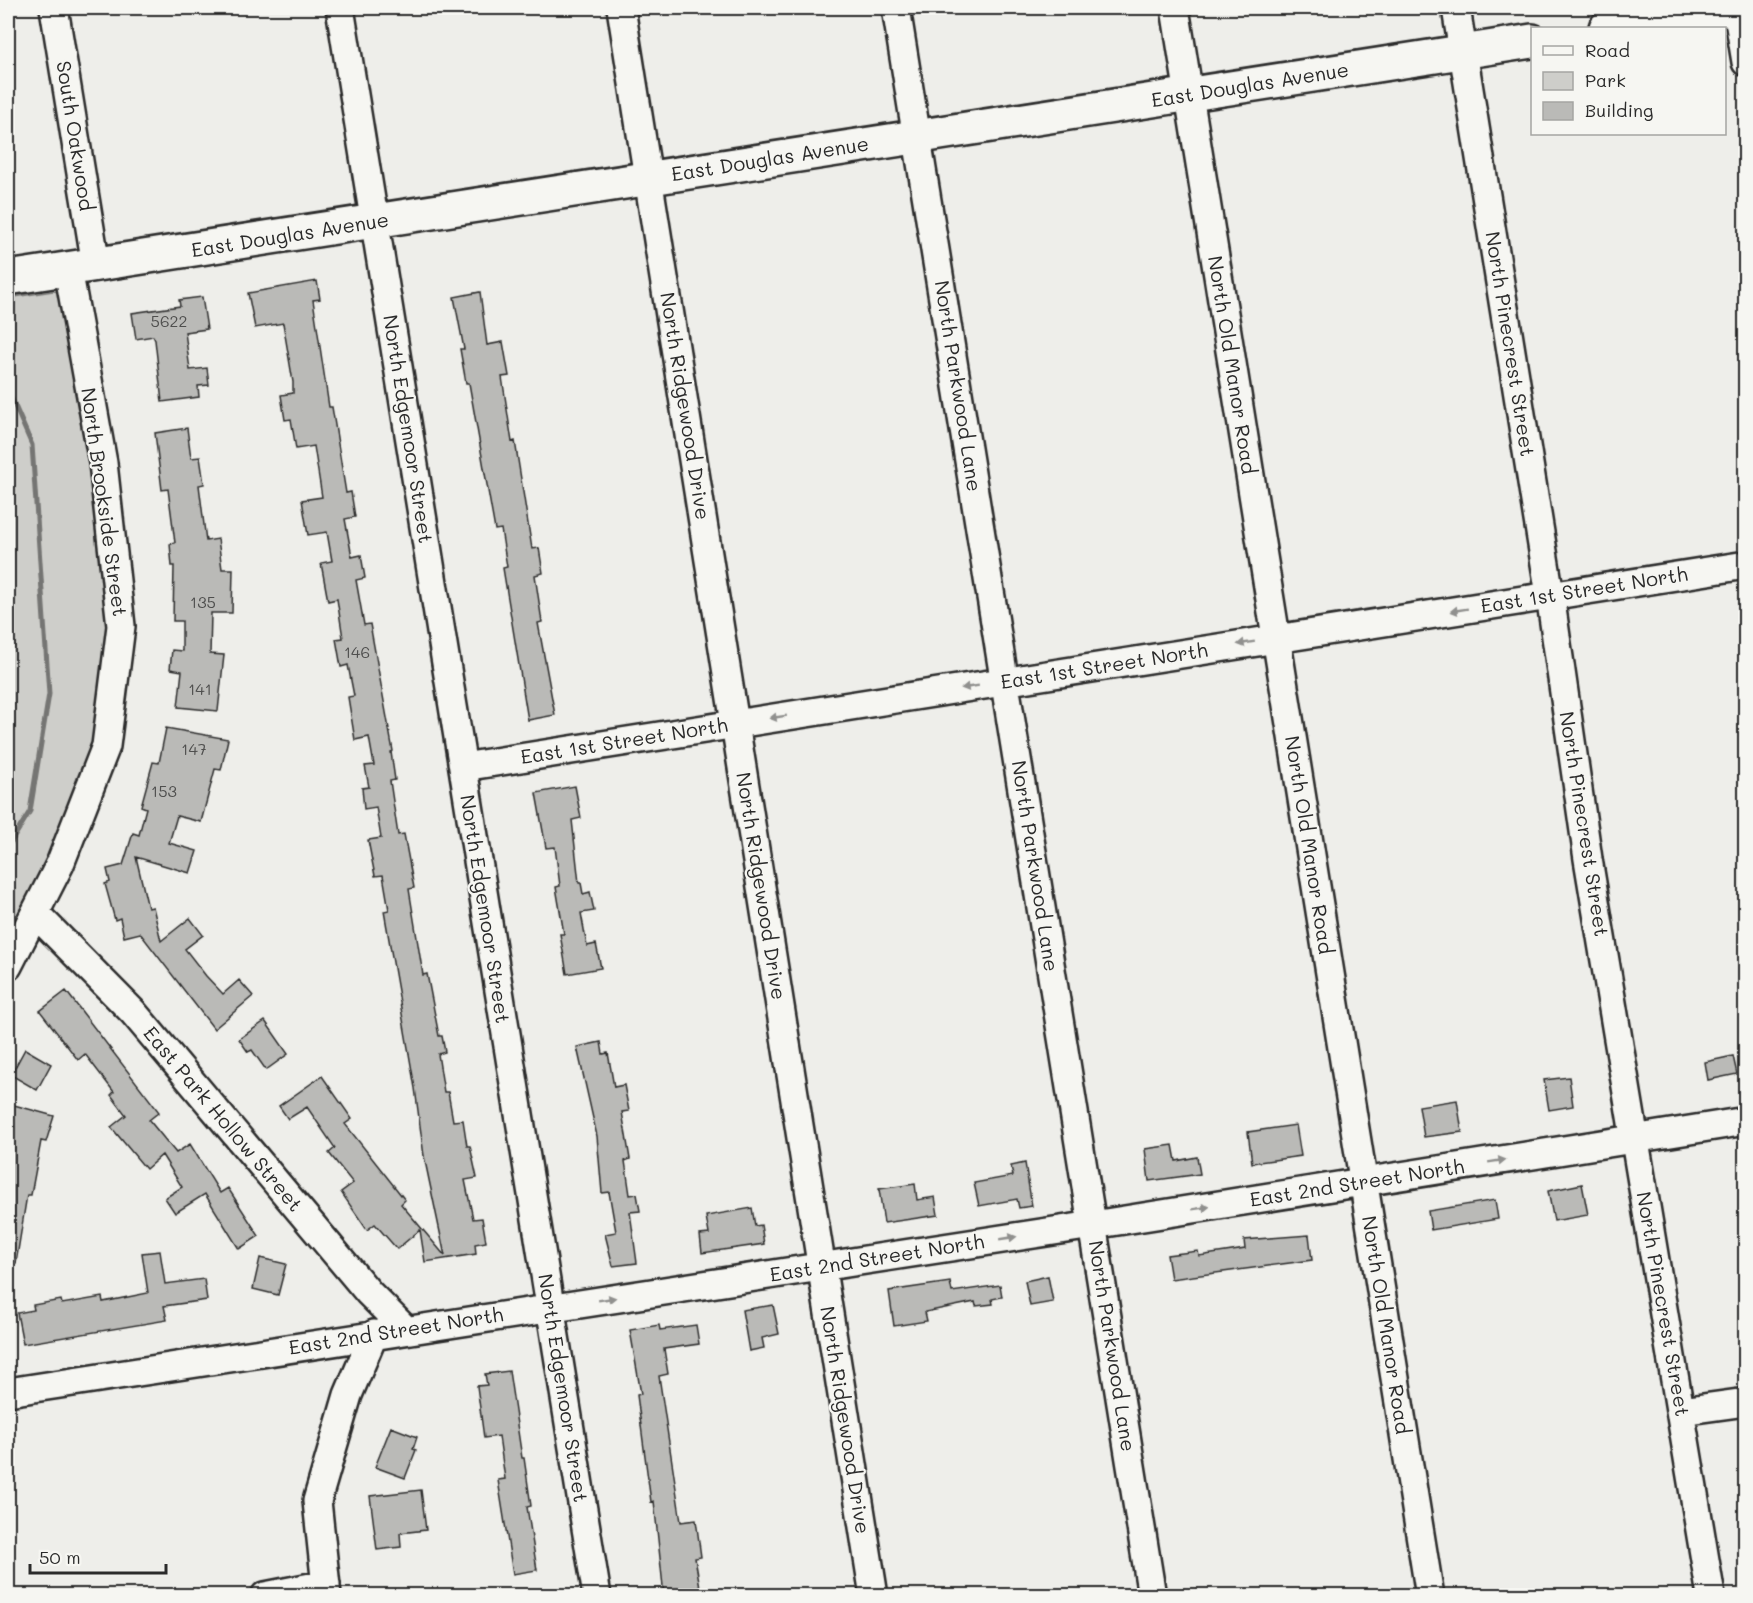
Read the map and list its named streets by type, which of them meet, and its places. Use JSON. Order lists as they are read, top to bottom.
{
  "streets": {
    "main road": ["East Douglas Avenue"],
    "street": [
      "South Oakwood",
      "North Pinecrest Street",
      "North Old Manor Road",
      "North Parkwood Lane",
      "North Ridgewood Drive",
      "North Edgemoor Street",
      "North Brookside Street",
      "East 1st Street North",
      "East Park Hollow Street",
      "East 2nd Street North"
    ]
  },
  "crossings": [
    ["East Douglas Avenue", "South Oakwood"],
    ["East Douglas Avenue", "North Pinecrest Street"],
    ["East Douglas Avenue", "North Old Manor Road"],
    ["East Douglas Avenue", "North Parkwood Lane"],
    ["East Douglas Avenue", "North Ridgewood Drive"],
    ["East Douglas Avenue", "North Edgemoor Street"],
    ["East Douglas Avenue", "North Brookside Street"],
    ["South Oakwood", "North Brookside Street"],
    ["North Pinecrest Street", "East 1st Street North"],
    ["North Pinecrest Street", "East 2nd Street North"],
    ["North Old Manor Road", "East 1st Street North"],
    ["North Old Manor Road", "East 2nd Street North"],
    ["North Parkwood Lane", "East 1st Street North"],
    ["North Parkwood Lane", "East 2nd Street North"],
    ["North Ridgewood Drive", "East 1st Street North"],
    ["North Ridgewood Drive", "East 2nd Street North"],
    ["North Edgemoor Street", "East 1st Street North"],
    ["North Edgemoor Street", "East 2nd Street North"],
    ["North Brookside Street", "East Park Hollow Street"],
    ["East Park Hollow Street", "East 2nd Street North"]
  ],
  "one_way": ["East 1st Street North", "East 2nd Street North"],
  "house_numbers": [
    "5622",
    "135",
    "146",
    "141",
    "147",
    "153"
  ],
  "legend": ["Road", "Park", "Building"],
  "scale_bar": "50 m"
}
